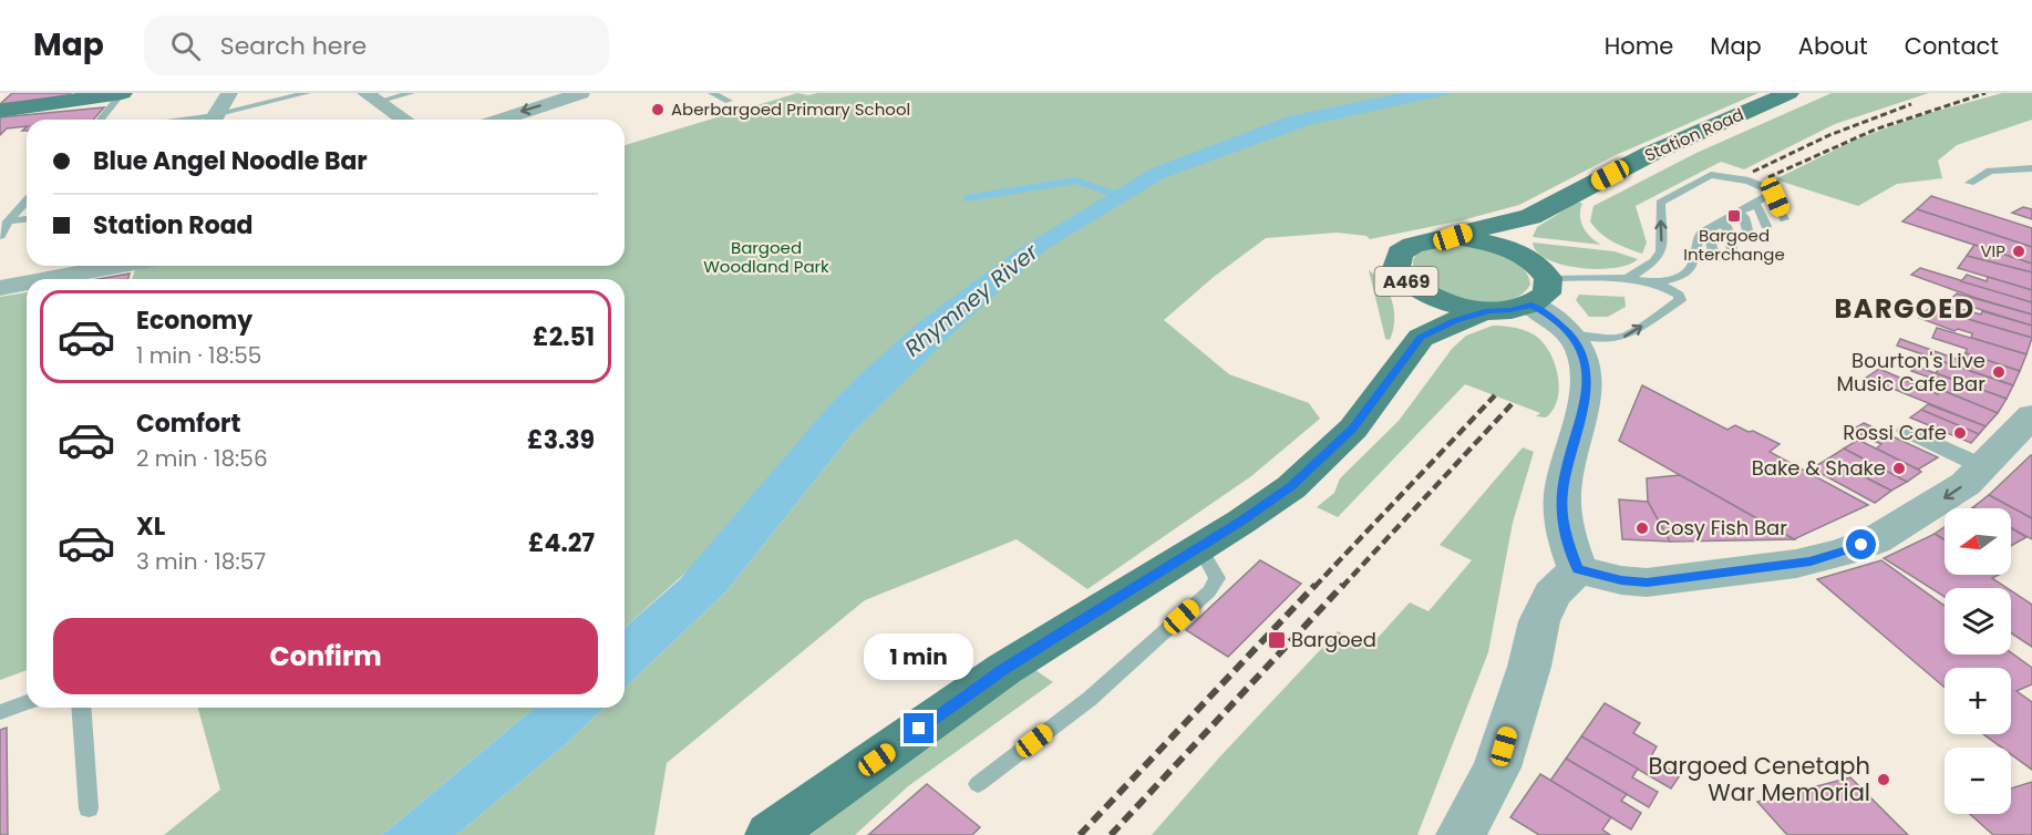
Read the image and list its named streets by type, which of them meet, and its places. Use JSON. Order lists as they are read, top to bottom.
{
  "streets": {
    "main road": ["Station Road", "A469"]
  },
  "crossings": [
    ["Station Road", "A469"]
  ],
  "districts": ["BARGOED"],
  "water": ["Rhymney River"],
  "parks": ["Bargoed Woodland Park"],
  "places": {
    "other": [
      "Aberbargoed Primary School",
      "VIP",
      "Bourton's Live Music Cafe Bar",
      "Rossi Cafe",
      "Bake & Shake",
      "Cosy Fish Bar",
      "Bargoed Cenetaph War Memorial"
    ],
    "transit": ["Bargoed Interchange", "Bargoed"]
  },
  "north": "left",
  "page": {
    "header": "Map",
    "search": "Search here",
    "nav": [
      "Home",
      "Map",
      "About",
      "Contact"
    ],
    "banner": ["Blue Angel Noodle Bar", "Station Road"],
    "list": [
      {
        "name": "Economy",
        "note": "1 min · 18:55",
        "value": "£2.51"
      },
      {
        "name": "Comfort",
        "note": "2 min · 18:56",
        "value": "£3.39"
      },
      {
        "name": "XL",
        "note": "3 min · 18:57",
        "value": "£4.27"
      }
    ],
    "map_buttons": ["+", "−"],
    "buttons": "Confirm",
    "bubble": "1 min"
  }
}
